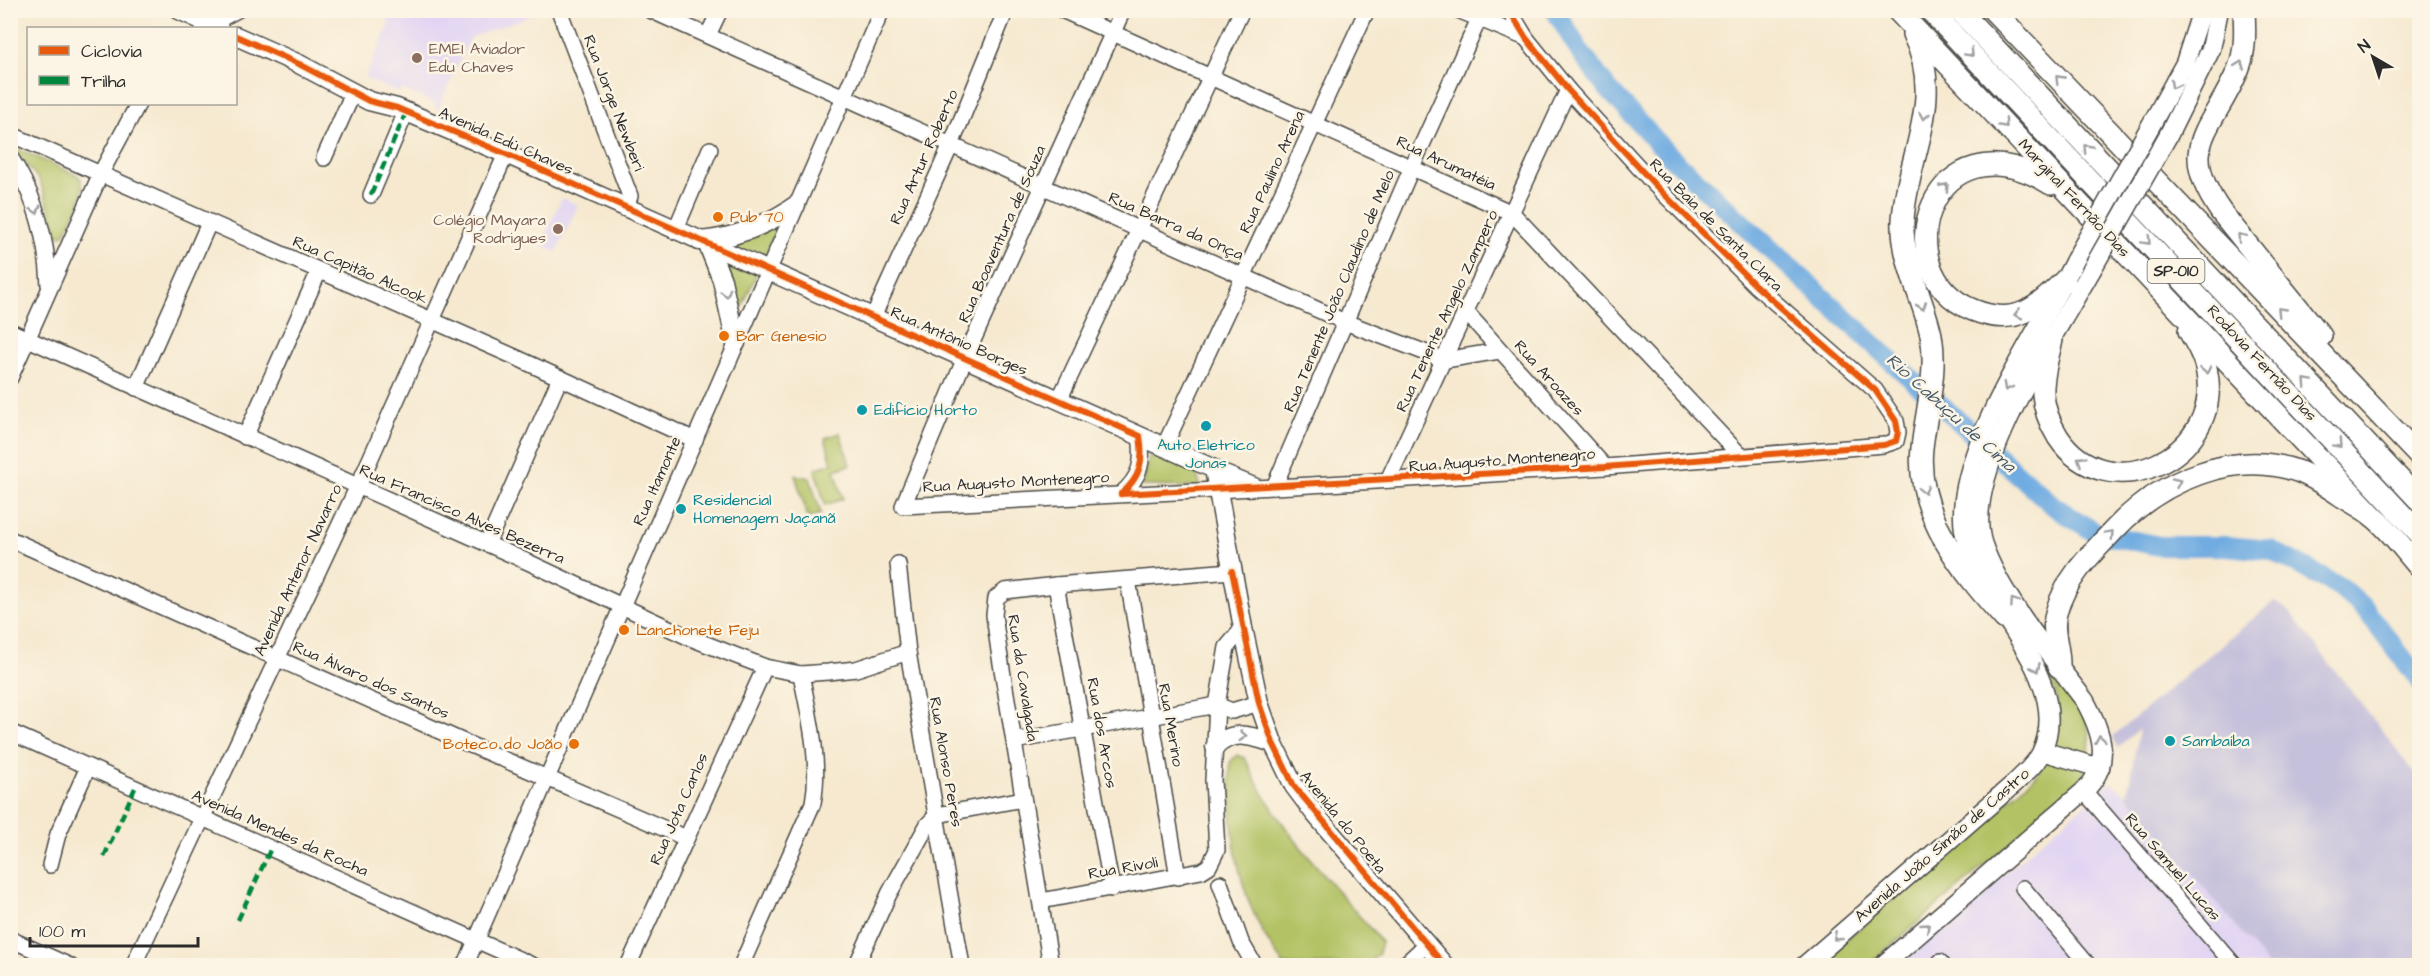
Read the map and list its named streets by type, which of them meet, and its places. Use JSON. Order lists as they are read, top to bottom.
{
  "streets": {
    "highway": ["Marginal Fernão Dias", "SP-010", "Rodovia Fernão Dias"],
    "main road": [
      "Avenida Edú Chaves",
      "Rua Antônio Borges",
      "Avenida do Poeta",
      "Avenida João Simão de Castro"
    ],
    "street": [
      "Rua Jorge Newberi",
      "Rua Artur Roberto",
      "Rua Arumatéia",
      "Rua Paulino Arena",
      "Rua Baia de Santa Clara",
      "Rua Barra da Onça",
      "Rua Boaventura de Souza",
      "Rua Capitão Alcook",
      "Rua Tenente João Claudino de Melo",
      "Rua Tenente Angelo Zampero",
      "Rua Aroazes",
      "Rua Augusto Montenegro",
      "Rua Itamonte",
      "Rua Francisco Alves Bezerra",
      "Avenida Antenor Navarro",
      "Rua da Cavalgada",
      "Rua Álvaro dos Santos",
      "Rua Merino",
      "Rua dos Arcos",
      "Rua Alonso Peres",
      "Rua Jota Carlos",
      "Avenida Mendes da Rocha",
      "Rua Samuel Lucas",
      "Rua Rivoli"
    ]
  },
  "crossings": [
    ["Rua Jorge Newberi", "Avenida Edú Chaves"],
    ["Avenida Edú Chaves", "Rua Antônio Borges"],
    ["Avenida Edú Chaves", "Rua Itamonte"],
    ["Avenida Edú Chaves", "Avenida Antenor Navarro"],
    ["Rua Artur Roberto", "Rua Barra da Onça"],
    ["Rua Artur Roberto", "Rua Antônio Borges"],
    ["Rua Arumatéia", "Rua Paulino Arena"],
    ["Rua Arumatéia", "Rua Boaventura de Souza"],
    ["Rua Arumatéia", "Rua Tenente João Claudino de Melo"],
    ["Rua Arumatéia", "Rua Tenente Angelo Zampero"],
    ["Rua Arumatéia", "Rua Augusto Montenegro"],
    ["Rua Paulino Arena", "Rua Barra da Onça"],
    ["Rua Paulino Arena", "Rua Antônio Borges"],
    ["Rua Baia de Santa Clara", "Rua Tenente Angelo Zampero"],
    ["Rua Baia de Santa Clara", "Rua Augusto Montenegro"],
    ["Rua Barra da Onça", "Rua Boaventura de Souza"],
    ["Rua Barra da Onça", "Rua Tenente João Claudino de Melo"],
    ["Rua Barra da Onça", "Rua Tenente Angelo Zampero"],
    ["Rua Barra da Onça", "Rua Itamonte"],
    ["Rua Boaventura de Souza", "Rua Antônio Borges"],
    ["Rua Boaventura de Souza", "Rua Augusto Montenegro"],
    ["Rua Capitão Alcook", "Rua Itamonte"],
    ["Rua Capitão Alcook", "Avenida Antenor Navarro"],
    ["Rua Tenente João Claudino de Melo", "Rua Antônio Borges"],
    ["Rua Tenente João Claudino de Melo", "Rua Augusto Montenegro"],
    ["Rua Tenente Angelo Zampero", "Rua Aroazes"],
    ["Rua Tenente Angelo Zampero", "Rua Augusto Montenegro"],
    ["Rua Antônio Borges", "Rua Augusto Montenegro"],
    ["Rua Antônio Borges", "Rua Itamonte"],
    ["Rua Antônio Borges", "Avenida do Poeta"],
    ["Rua Aroazes", "Rua Augusto Montenegro"],
    ["Rua Augusto Montenegro", "Avenida do Poeta"],
    ["Rua Itamonte", "Rua Francisco Alves Bezerra"],
    ["Rua Itamonte", "Rua Álvaro dos Santos"],
    ["Rua Itamonte", "Avenida Mendes da Rocha"],
    ["Rua Francisco Alves Bezerra", "Avenida Antenor Navarro"],
    ["Rua Francisco Alves Bezerra", "Rua Alonso Peres"],
    ["Rua Francisco Alves Bezerra", "Rua Jota Carlos"],
    ["Avenida Antenor Navarro", "Rua Álvaro dos Santos"],
    ["Avenida Antenor Navarro", "Avenida Mendes da Rocha"],
    ["Rua da Cavalgada", "Rua Merino"],
    ["Rua da Cavalgada", "Rua dos Arcos"],
    ["Rua da Cavalgada", "Avenida do Poeta"],
    ["Rua da Cavalgada", "Rua Rivoli"],
    ["Rua Álvaro dos Santos", "Rua Jota Carlos"],
    ["Rua Merino", "Rua Rivoli"],
    ["Rua dos Arcos", "Rua Rivoli"]
  ],
  "water": ["Rio Cabuçu de Cima"],
  "places": [
    "EMEI Aviador Edu Chaves",
    "Pub 70",
    "Colégio Mayara Rodrigues",
    "Bar Genesio",
    "Edifício Horto",
    "Auto Eletrico Jonas",
    "Residencial Homenagem Jaçanã",
    "Lanchonete Feju",
    "Sambaíba",
    "Boteco do João"
  ],
  "legend": ["Ciclovia", "Trilha"],
  "scale_bar": "100 m",
  "north": "top left"
}
